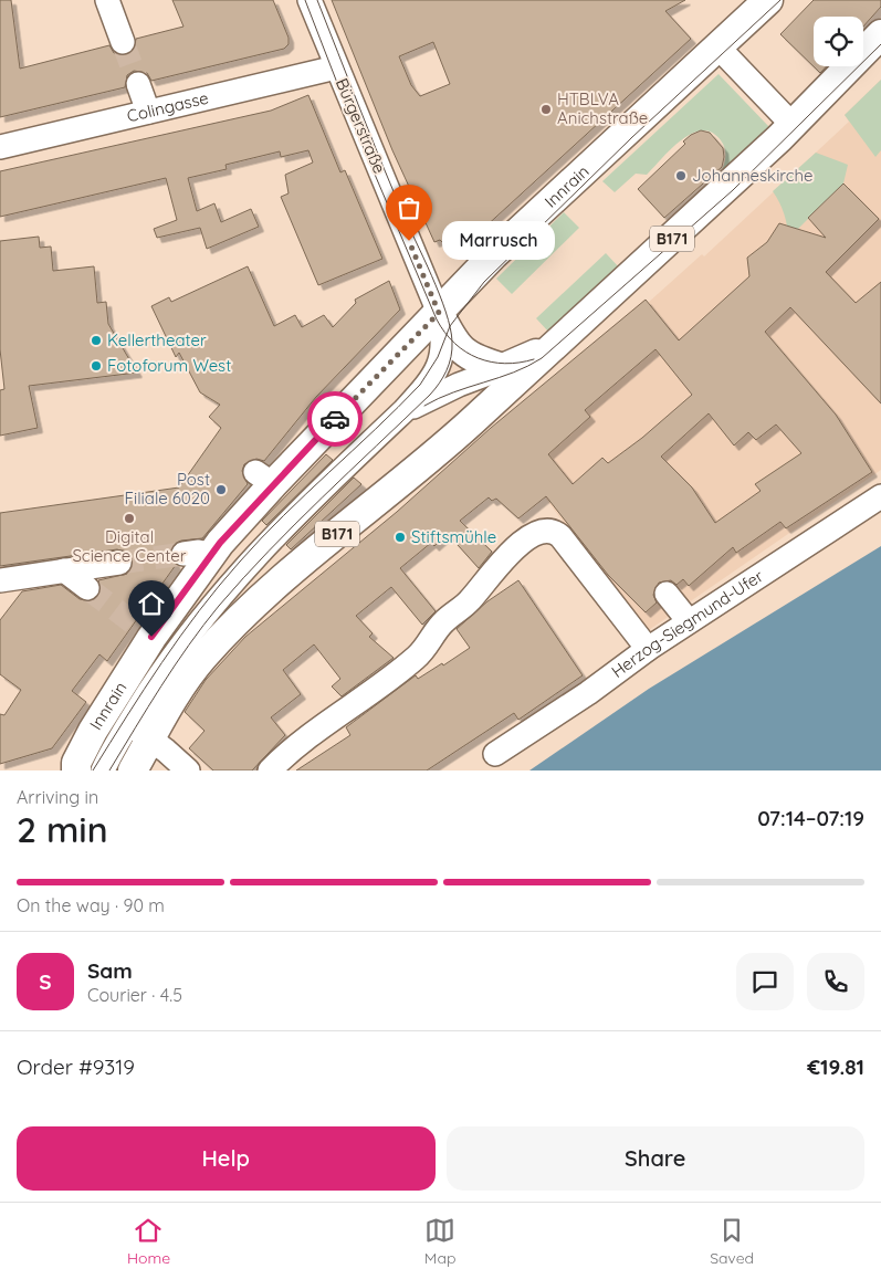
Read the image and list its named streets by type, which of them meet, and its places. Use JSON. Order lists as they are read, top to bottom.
{
  "streets": {
    "main road": ["Innrain", "B171"],
    "street": ["Colingasse", "Bürgerstraße", "Herzog-Siegmund-Ufer"]
  },
  "crossings": [
    ["Colingasse", "Bürgerstraße"],
    ["Bürgerstraße", "Innrain"],
    ["Bürgerstraße", "B171"]
  ],
  "places": [
    "HTBLVA Anichstraße",
    "Johanneskirche",
    "Marrusch",
    "Kellertheater",
    "Fotoforum West",
    "Post Filiale 6020",
    "Digital Science Center",
    "Stiftsmühle"
  ],
  "page": {
    "bubble": "Marrusch",
    "heading": ["2 min", "Arriving in", "07:14–07:19"],
    "panel": [
      "Sam",
      "Courier · 4.5",
      "Order #9319",
      "€19.81"
    ],
    "bar": "On the way · 90 m",
    "round": "S",
    "buttons": ["Help", "Share"],
    "tabs": ["Home", "Map", "Saved"]
  }
}
